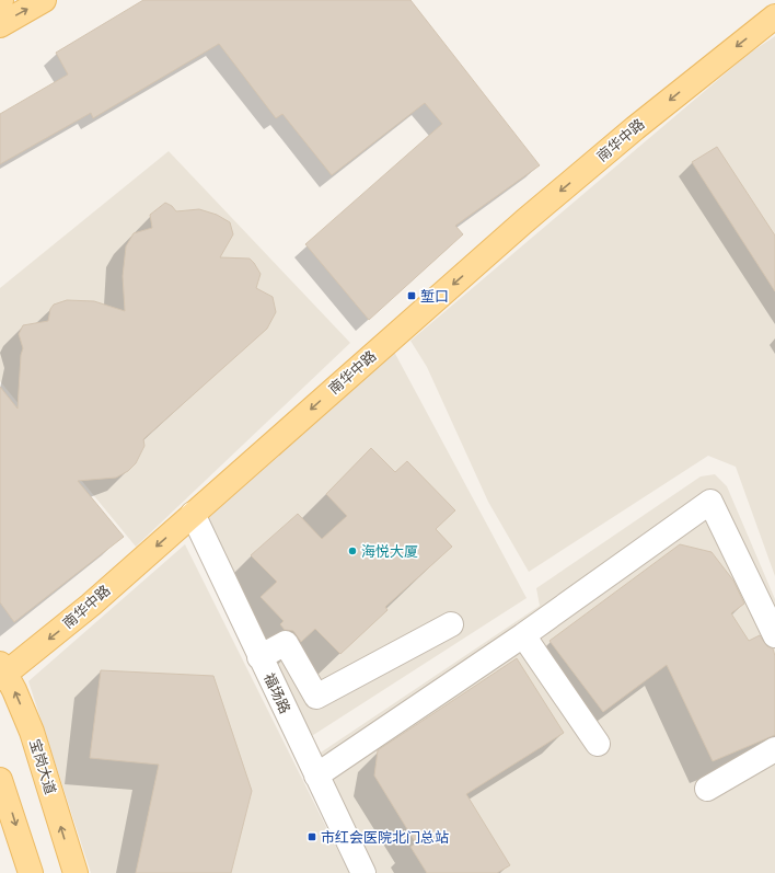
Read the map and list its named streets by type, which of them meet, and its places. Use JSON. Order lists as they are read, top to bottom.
{
  "streets": {
    "main road": ["南华中路", "宝岗大道"],
    "street": ["福场路"]
  },
  "crossings": [
    ["南华中路", "福场路"],
    ["南华中路", "宝岗大道"]
  ],
  "one_way": ["南华中路"],
  "places": {
    "transit": ["堑口", "市红会医院北门总站"],
    "other": ["海悦大厦"]
  }
}
